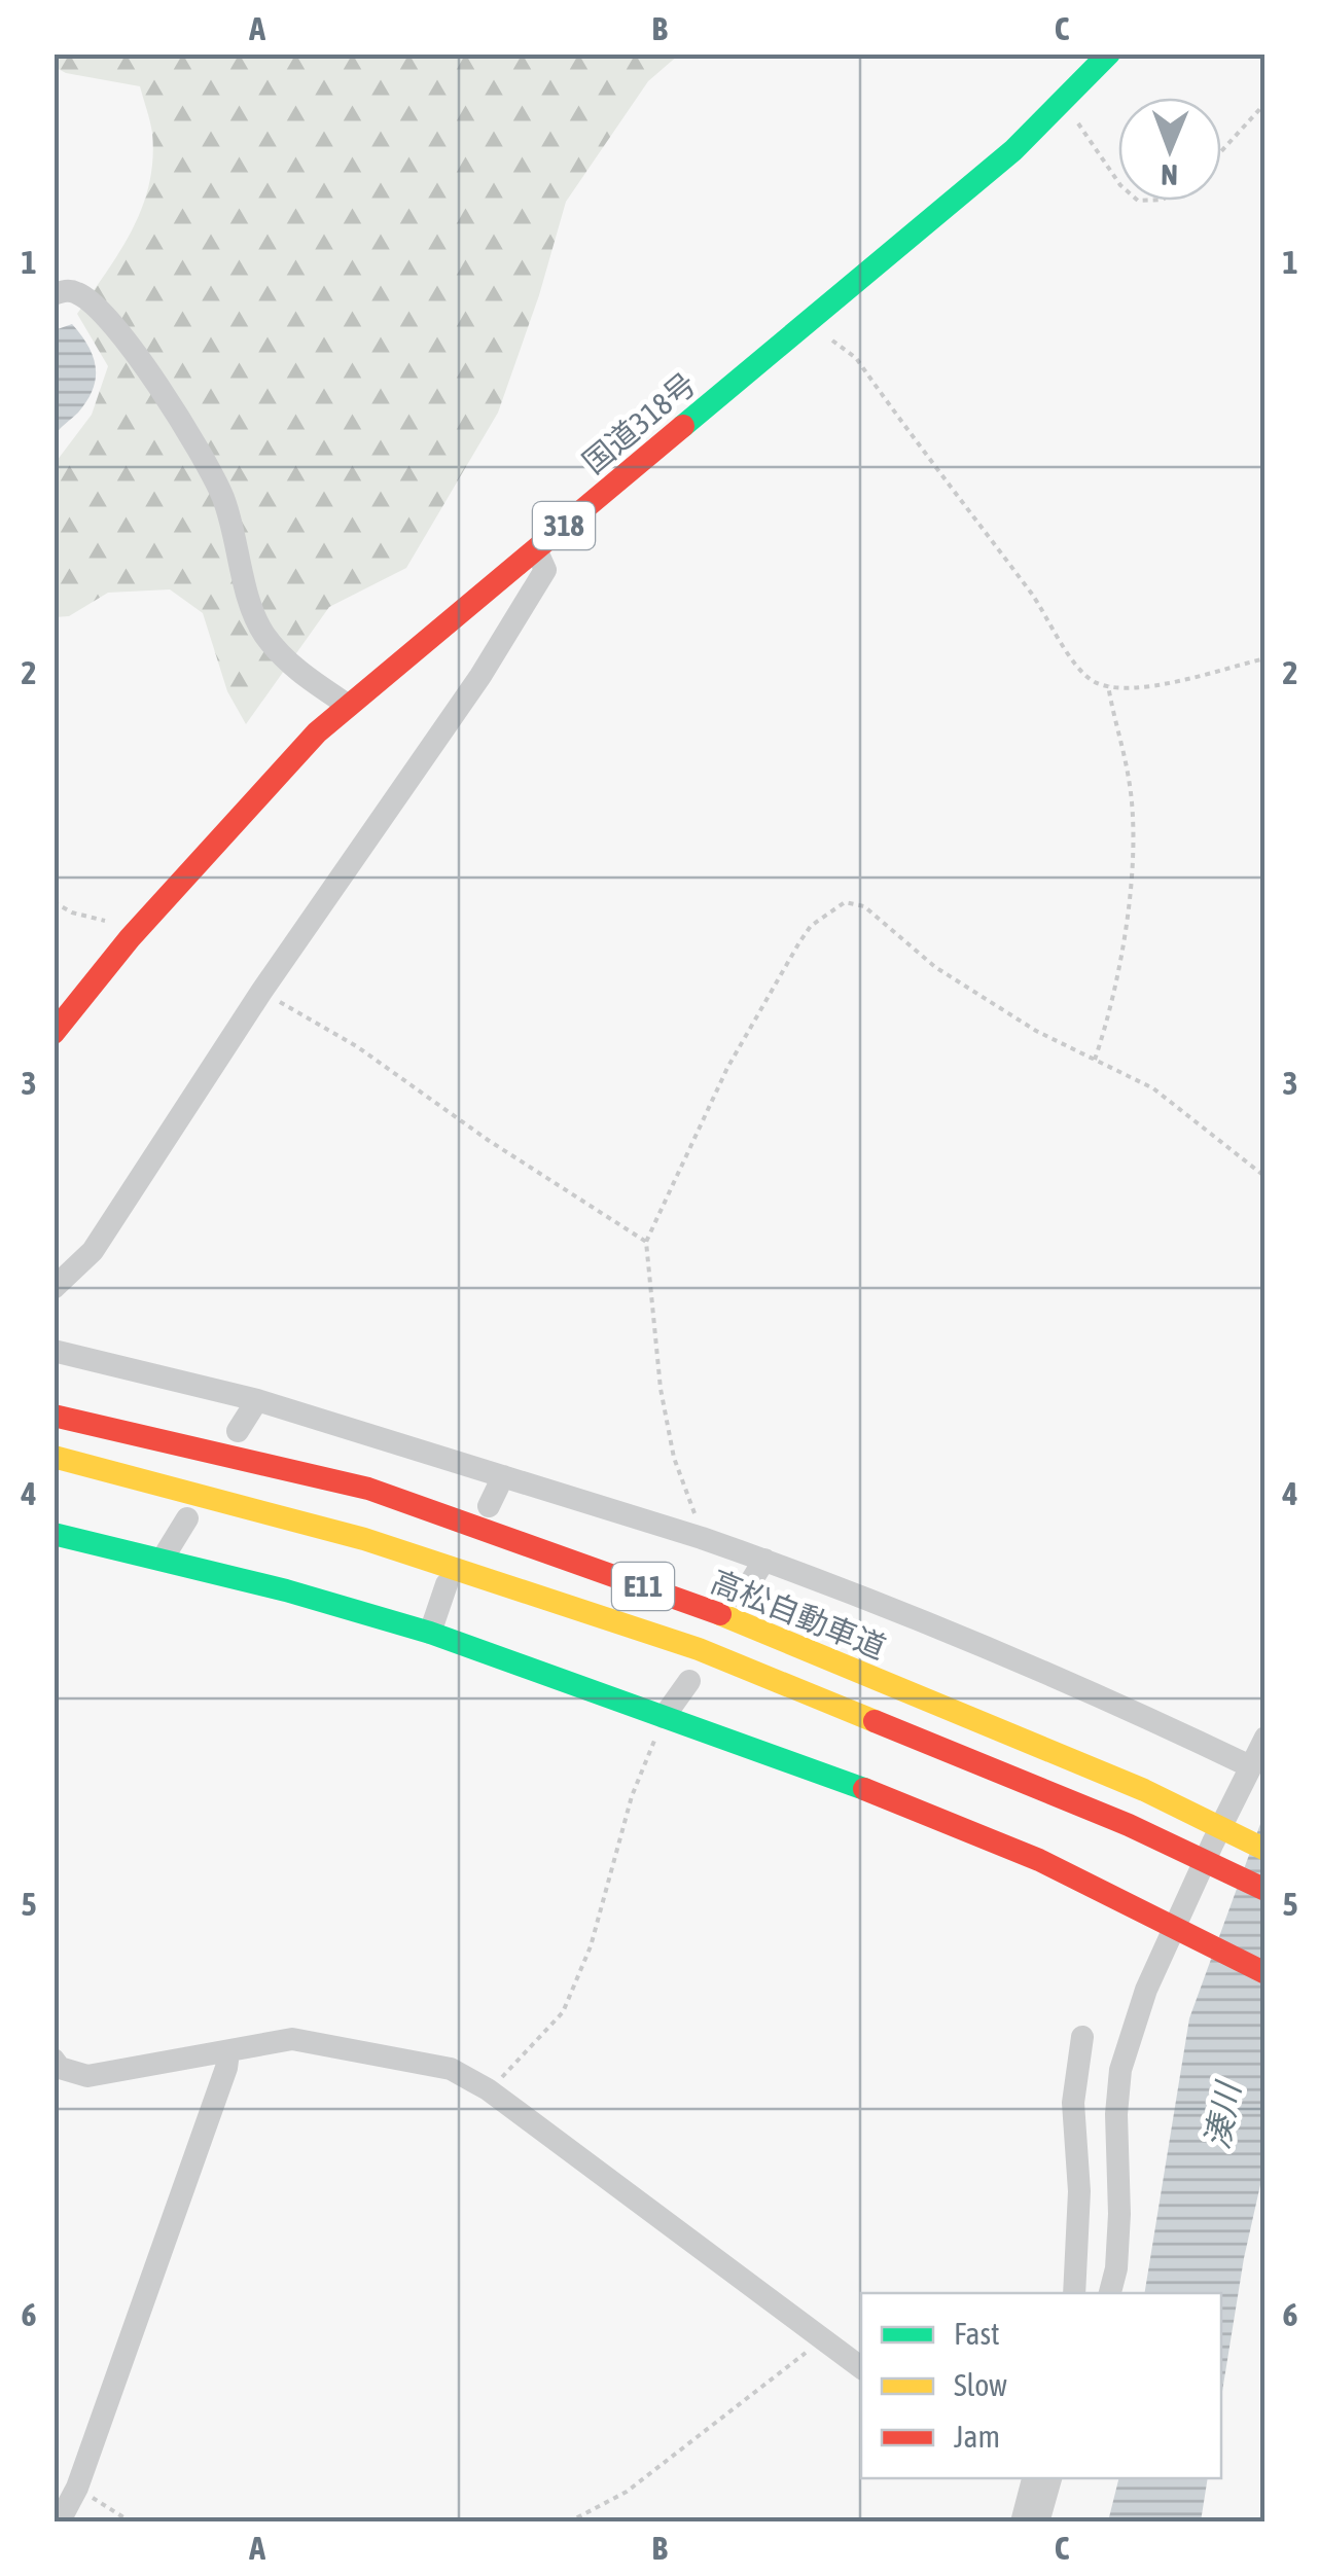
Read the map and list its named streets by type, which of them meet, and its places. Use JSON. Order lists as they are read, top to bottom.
{
  "streets": {
    "main road": [
      "国道318号",
      "318",
      "E11",
      "高松自動車道"
    ]
  },
  "water": ["湊川"],
  "legend": ["Fast", "Slow", "Jam"],
  "north": "bottom",
  "grid": {
    "columns": ["A", "B", "C"],
    "rows": [
      "1",
      "2",
      "3",
      "4",
      "5",
      "6"
    ]
  }
}
